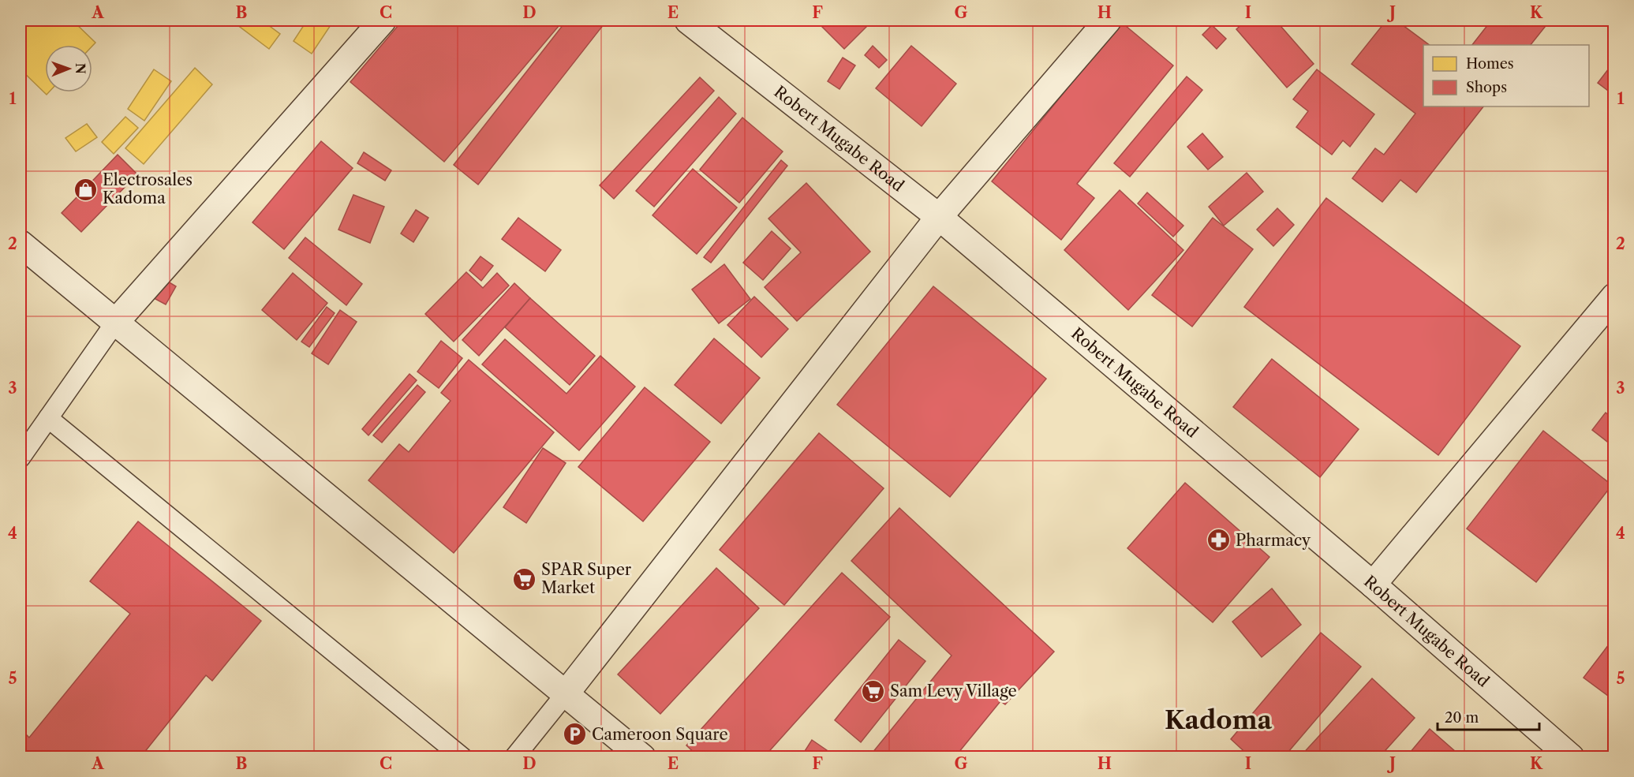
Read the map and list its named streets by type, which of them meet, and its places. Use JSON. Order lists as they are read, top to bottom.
{
  "streets": {
    "street": ["Robert Mugabe Road"]
  },
  "districts": ["Kadoma"],
  "places": {
    "shop": ["Electrosales Kadoma"],
    "pharmacy": ["Pharmacy"],
    "supermarket": ["SPAR Super Market", "Sam Levy Village"],
    "parking": ["Cameroon Square"]
  },
  "legend": ["Homes", "Shops"],
  "scale_bar": "20 m",
  "north": "right",
  "grid": {
    "columns": [
      "A",
      "B",
      "C",
      "D",
      "E",
      "F",
      "G",
      "H",
      "I",
      "J",
      "K"
    ],
    "rows": [
      "1",
      "2",
      "3",
      "4",
      "5"
    ]
  }
}
